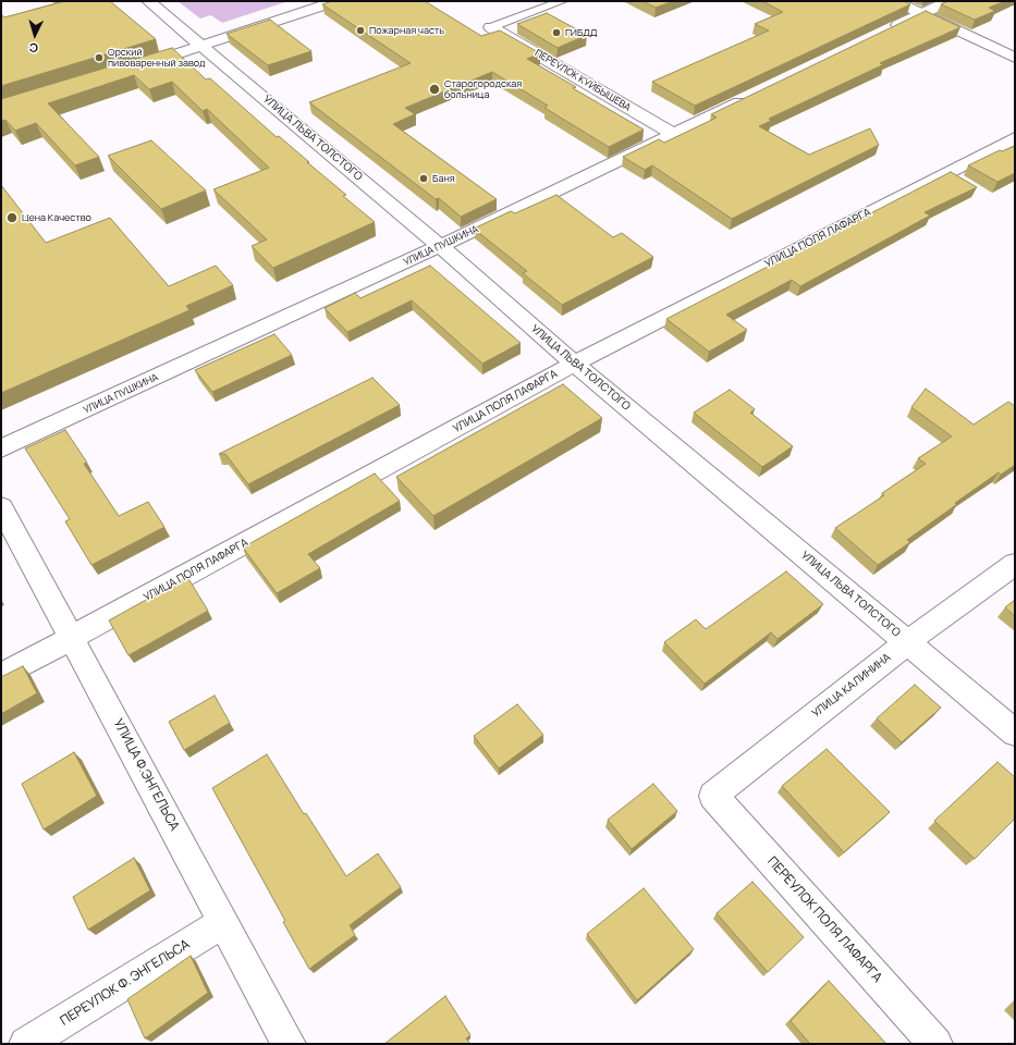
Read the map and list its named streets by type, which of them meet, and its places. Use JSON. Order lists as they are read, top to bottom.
{
  "streets": {
    "street": [
      "ПЕРЕУЛОК КУЙБЫШЕВА",
      "УЛИЦА ЛЬВА ТОЛСТОГО",
      "УЛИЦА ПОЛЯ ЛАФАРГА",
      "УЛИЦА ПУШКИНА",
      "УЛИЦА КАЛИНИНА",
      "УЛИЦА Ф.ЭНГЕЛЬСА",
      "ПЕРЕУЛОК ПОЛЯ ЛАФАРГА",
      "ПЕРЕУЛОК Ф. ЭНГЕЛЬСА"
    ]
  },
  "crossings": [
    ["ПЕРЕУЛОК КУЙБЫШЕВА", "УЛИЦА ПУШКИНА"],
    ["УЛИЦА ЛЬВА ТОЛСТОГО", "УЛИЦА ПОЛЯ ЛАФАРГА"],
    ["УЛИЦА ЛЬВА ТОЛСТОГО", "УЛИЦА ПУШКИНА"],
    ["УЛИЦА ЛЬВА ТОЛСТОГО", "УЛИЦА КАЛИНИНА"],
    ["УЛИЦА ПОЛЯ ЛАФАРГА", "УЛИЦА Ф.ЭНГЕЛЬСА"],
    ["УЛИЦА КАЛИНИНА", "ПЕРЕУЛОК ПОЛЯ ЛАФАРГА"],
    ["УЛИЦА Ф.ЭНГЕЛЬСА", "ПЕРЕУЛОК Ф. ЭНГЕЛЬСА"]
  ],
  "places": [
    "Пожарная часть",
    "ГИБДД",
    "Орский пивоваренный завод",
    "Старогородская больница",
    "Баня",
    "Цена Качество"
  ],
  "north": "bottom"
}
